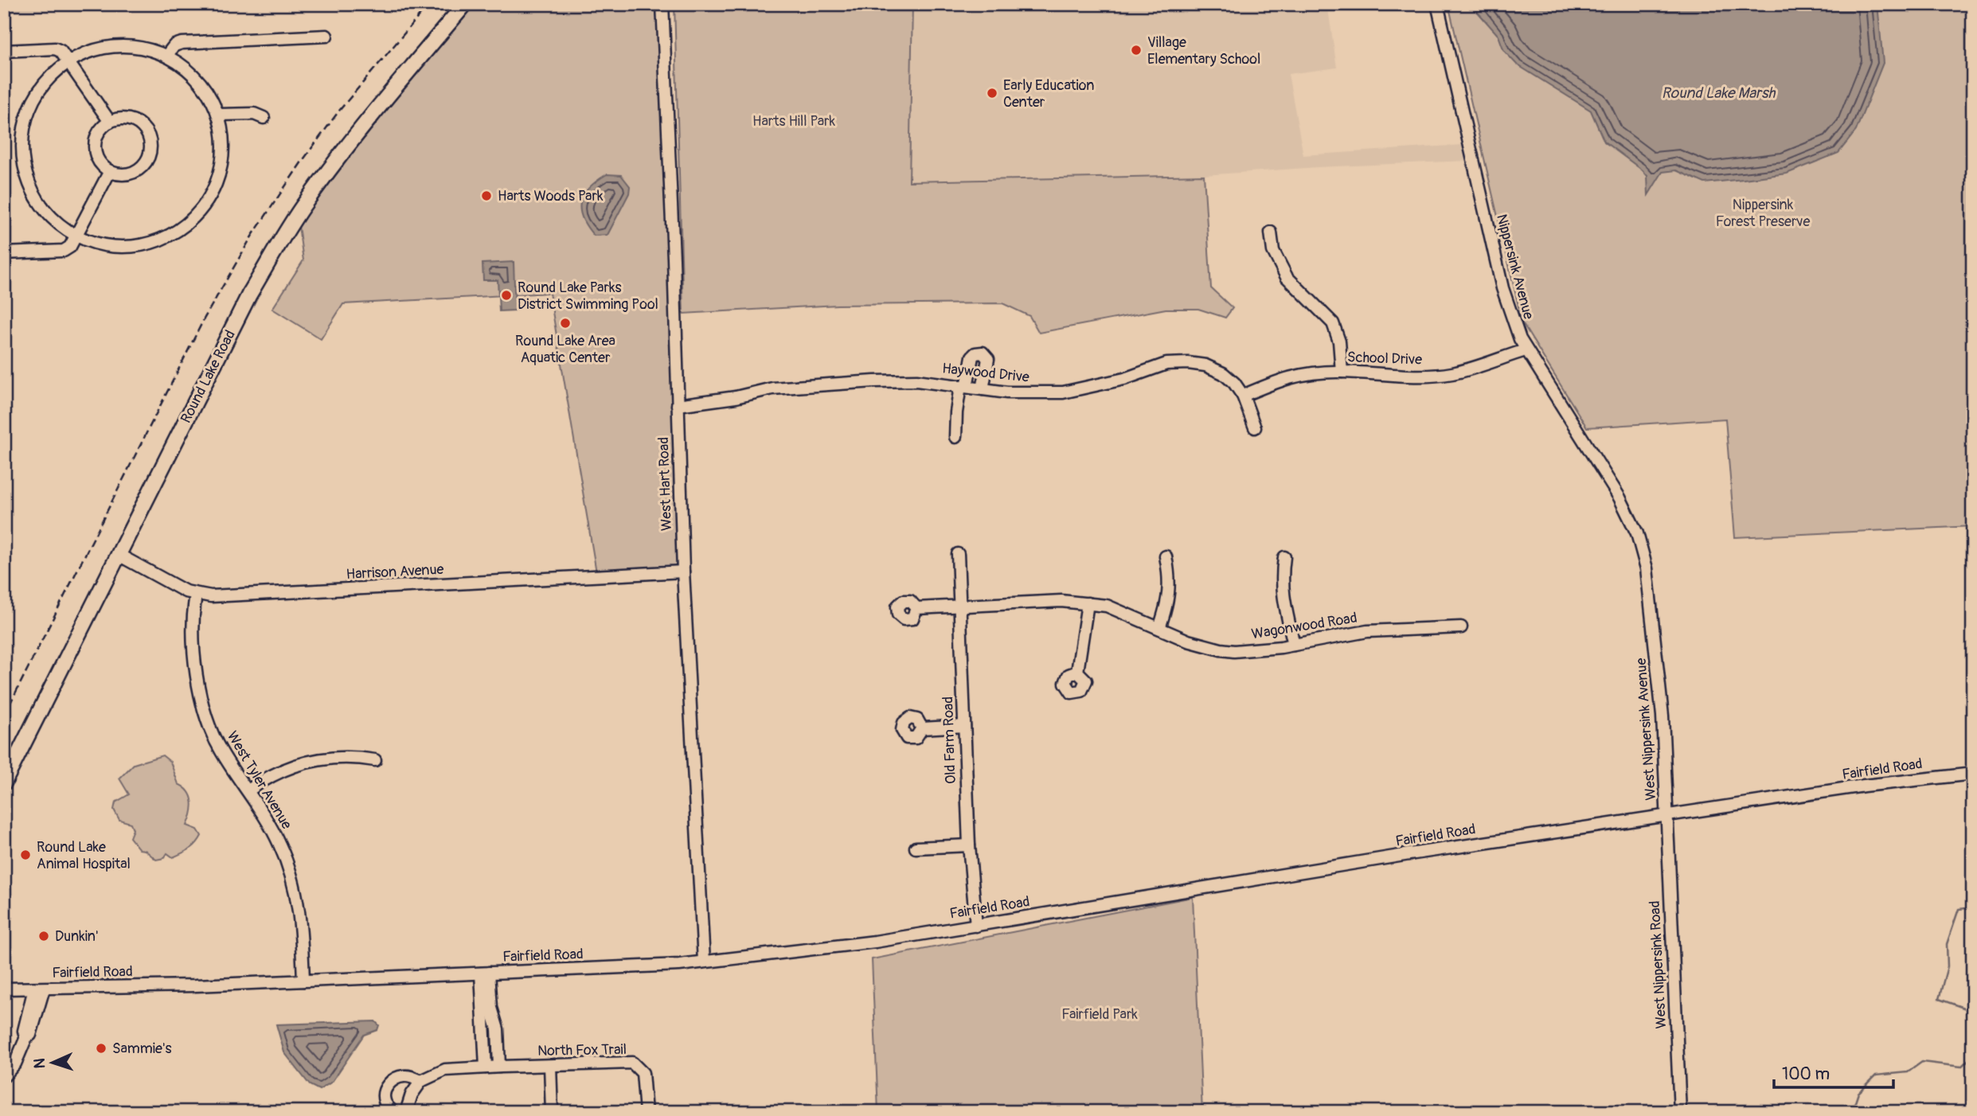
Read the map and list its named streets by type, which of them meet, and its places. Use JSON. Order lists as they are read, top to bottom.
{
  "streets": {
    "main road": ["Round Lake Road"],
    "street": [
      "Nippersink Avenue",
      "School Drive",
      "Haywood Drive",
      "West Hart Road",
      "Harrison Avenue",
      "Wagonwood Road",
      "West Nippersink Avenue",
      "Old Farm Road",
      "Fairfield Road",
      "West Tyler Avenue",
      "West Nippersink Road",
      "North Fox Trail"
    ]
  },
  "crossings": [
    ["Nippersink Avenue", "School Drive"],
    ["Nippersink Avenue", "West Nippersink Avenue"],
    ["School Drive", "Haywood Drive"],
    ["Haywood Drive", "West Hart Road"],
    ["Round Lake Road", "Harrison Avenue"],
    ["West Hart Road", "Harrison Avenue"],
    ["West Hart Road", "Fairfield Road"],
    ["Harrison Avenue", "West Tyler Avenue"],
    ["Wagonwood Road", "Old Farm Road"],
    ["West Nippersink Avenue", "Fairfield Road"],
    ["West Nippersink Avenue", "West Nippersink Road"],
    ["Old Farm Road", "Fairfield Road"],
    ["Fairfield Road", "West Tyler Avenue"],
    ["Fairfield Road", "West Nippersink Road"]
  ],
  "water": ["Round Lake Marsh"],
  "parks": ["Harts Hill Park", "Nippersink Forest Preserve", "Fairfield Park"],
  "places": [
    "Village Elementary School",
    "Early Education Center",
    "Harts Woods Park",
    "Round Lake Parks District Swimming Pool",
    "Round Lake Area Aquatic Center",
    "Round Lake Animal Hospital",
    "Dunkin'",
    "Sammie's"
  ],
  "scale_bar": "100 m",
  "north": "left"
}
